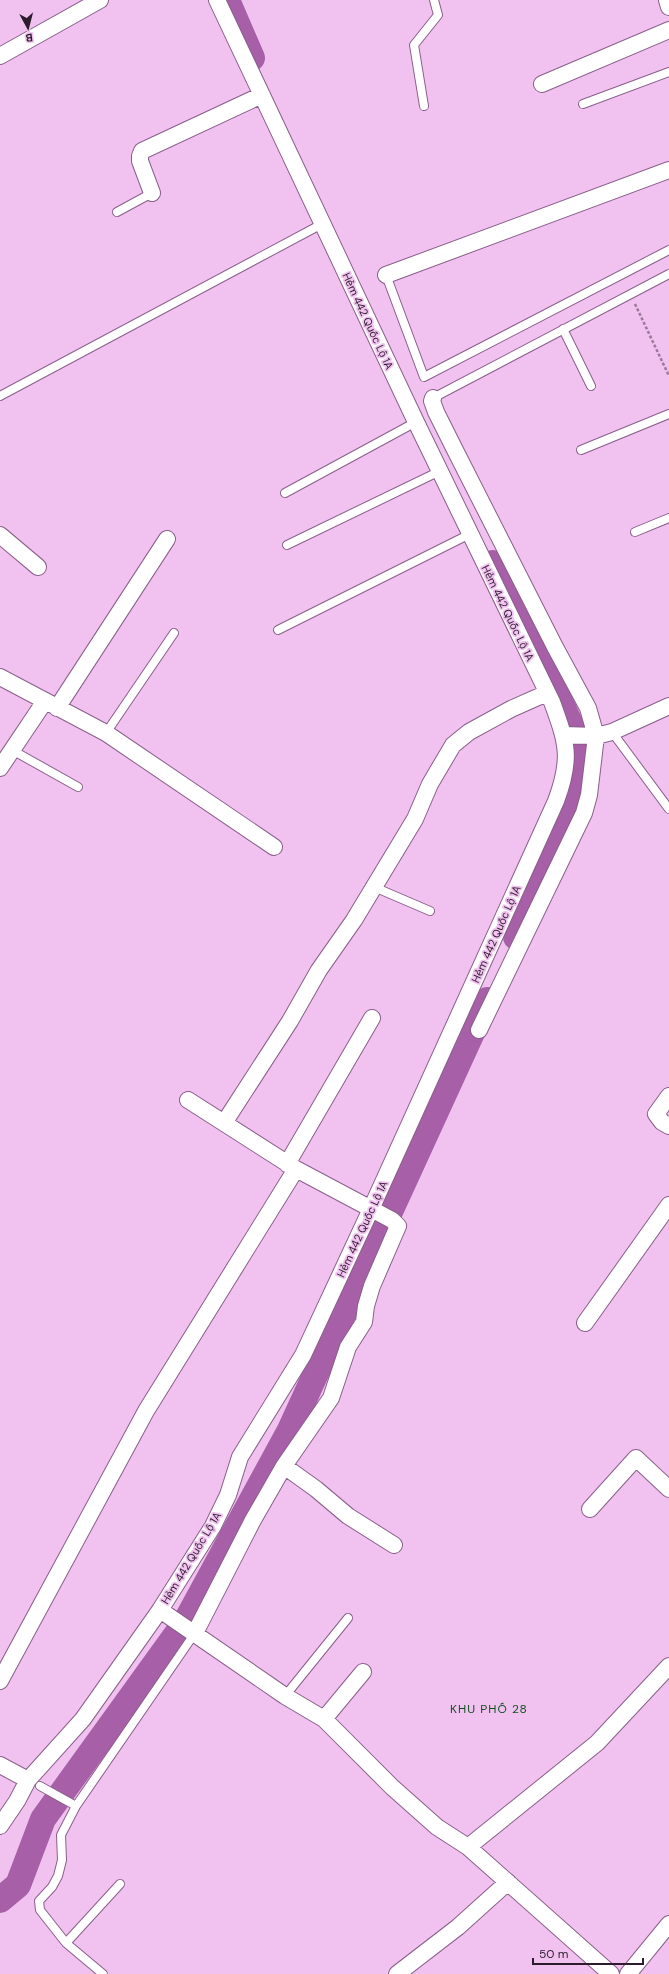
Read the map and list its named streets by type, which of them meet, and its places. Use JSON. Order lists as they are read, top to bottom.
{
  "streets": {
    "street": ["Hẻm 442 Quốc Lộ 1A"]
  },
  "districts": ["KHU PHỐ 28"],
  "scale_bar": "50 m",
  "north": "bottom"
}
